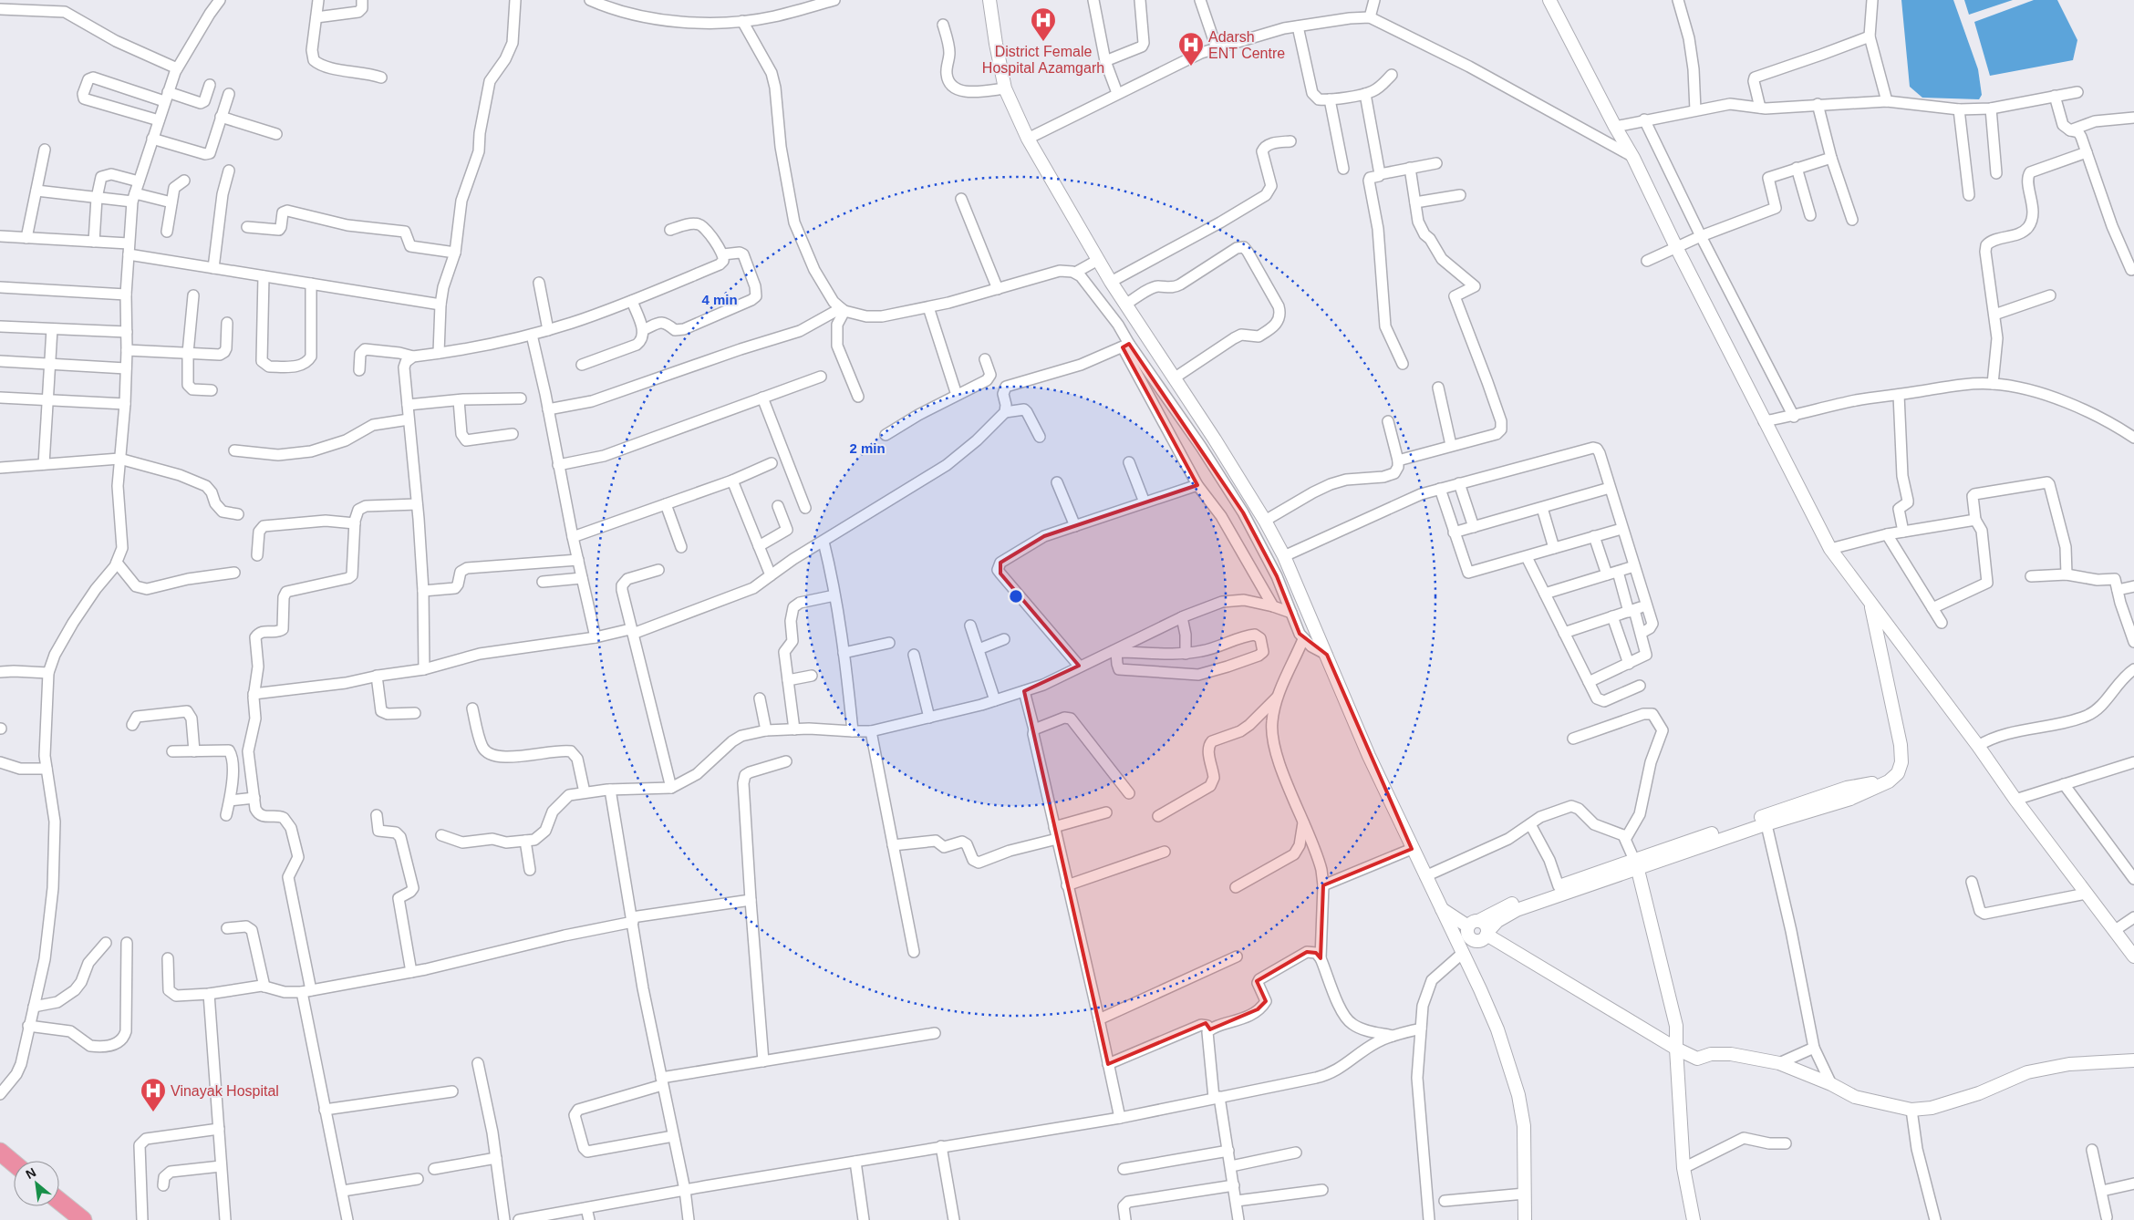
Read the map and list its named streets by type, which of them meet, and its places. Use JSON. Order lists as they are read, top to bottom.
{
  "places": {
    "hospital": ["District Female Hospital Azamgarh", "Adarsh ENT Centre", "Vinayak Hospital"]
  },
  "north": "top left",
  "rings": ["4 min", "2 min"]
}
